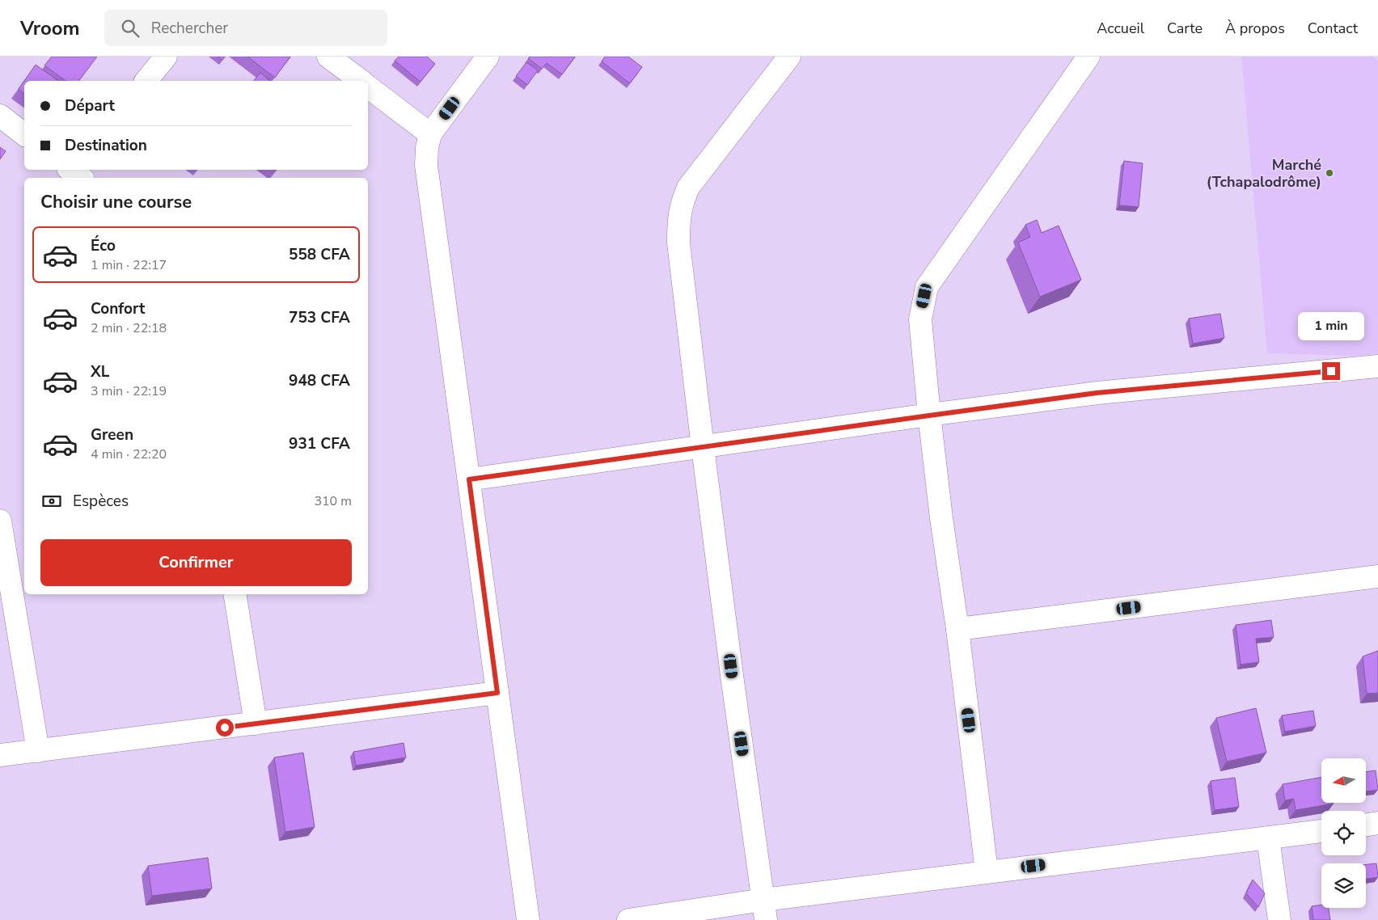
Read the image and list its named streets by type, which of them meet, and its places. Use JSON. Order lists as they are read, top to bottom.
{
  "places": ["Marché (Tchapalodrôme)"],
  "north": "left",
  "page": {
    "header": "Vroom",
    "search": "Rechercher",
    "nav": [
      "Accueil",
      "Carte",
      "À propos",
      "Contact"
    ],
    "banner": ["Départ", "Destination"],
    "heading": "Choisir une course",
    "list": [
      {
        "name": "Éco",
        "note": "1 min · 22:17",
        "value": "558 CFA"
      },
      {
        "name": "Confort",
        "note": "2 min · 22:18",
        "value": "753 CFA"
      },
      {
        "name": "XL",
        "note": "3 min · 22:19",
        "value": "948 CFA"
      },
      {
        "name": "Green",
        "note": "4 min · 22:20",
        "value": "931 CFA"
      }
    ],
    "bubble": "1 min",
    "pay": ["Espèces", "310 m"],
    "buttons": "Confirmer"
  }
}
